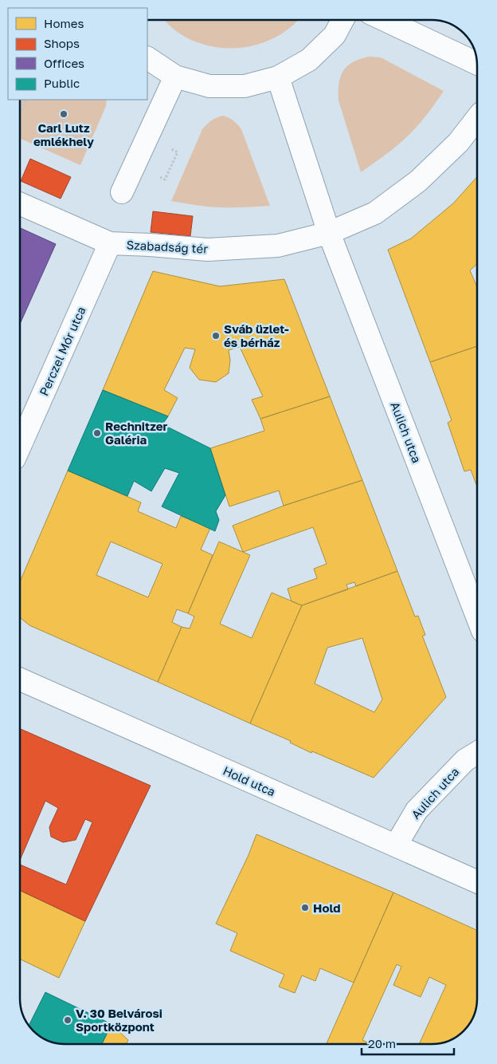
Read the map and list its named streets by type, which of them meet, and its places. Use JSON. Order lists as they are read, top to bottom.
{
  "streets": {
    "street": [
      "Szabadság tér",
      "Perczel Mór utca",
      "Aulich utca",
      "Hold utca"
    ]
  },
  "crossings": [
    ["Szabadság tér", "Perczel Mór utca"],
    ["Szabadság tér", "Aulich utca"],
    ["Aulich utca", "Hold utca"]
  ],
  "places": [
    "Carl Lutz emlékhely",
    "Sváb üzlet- és bérház",
    "Rechnitzer Galéria",
    "Hold",
    "V. 30 Belvárosi Sportközpont"
  ],
  "legend": [
    "Homes",
    "Shops",
    "Offices",
    "Public"
  ],
  "scale_bar": "20 m"
}
